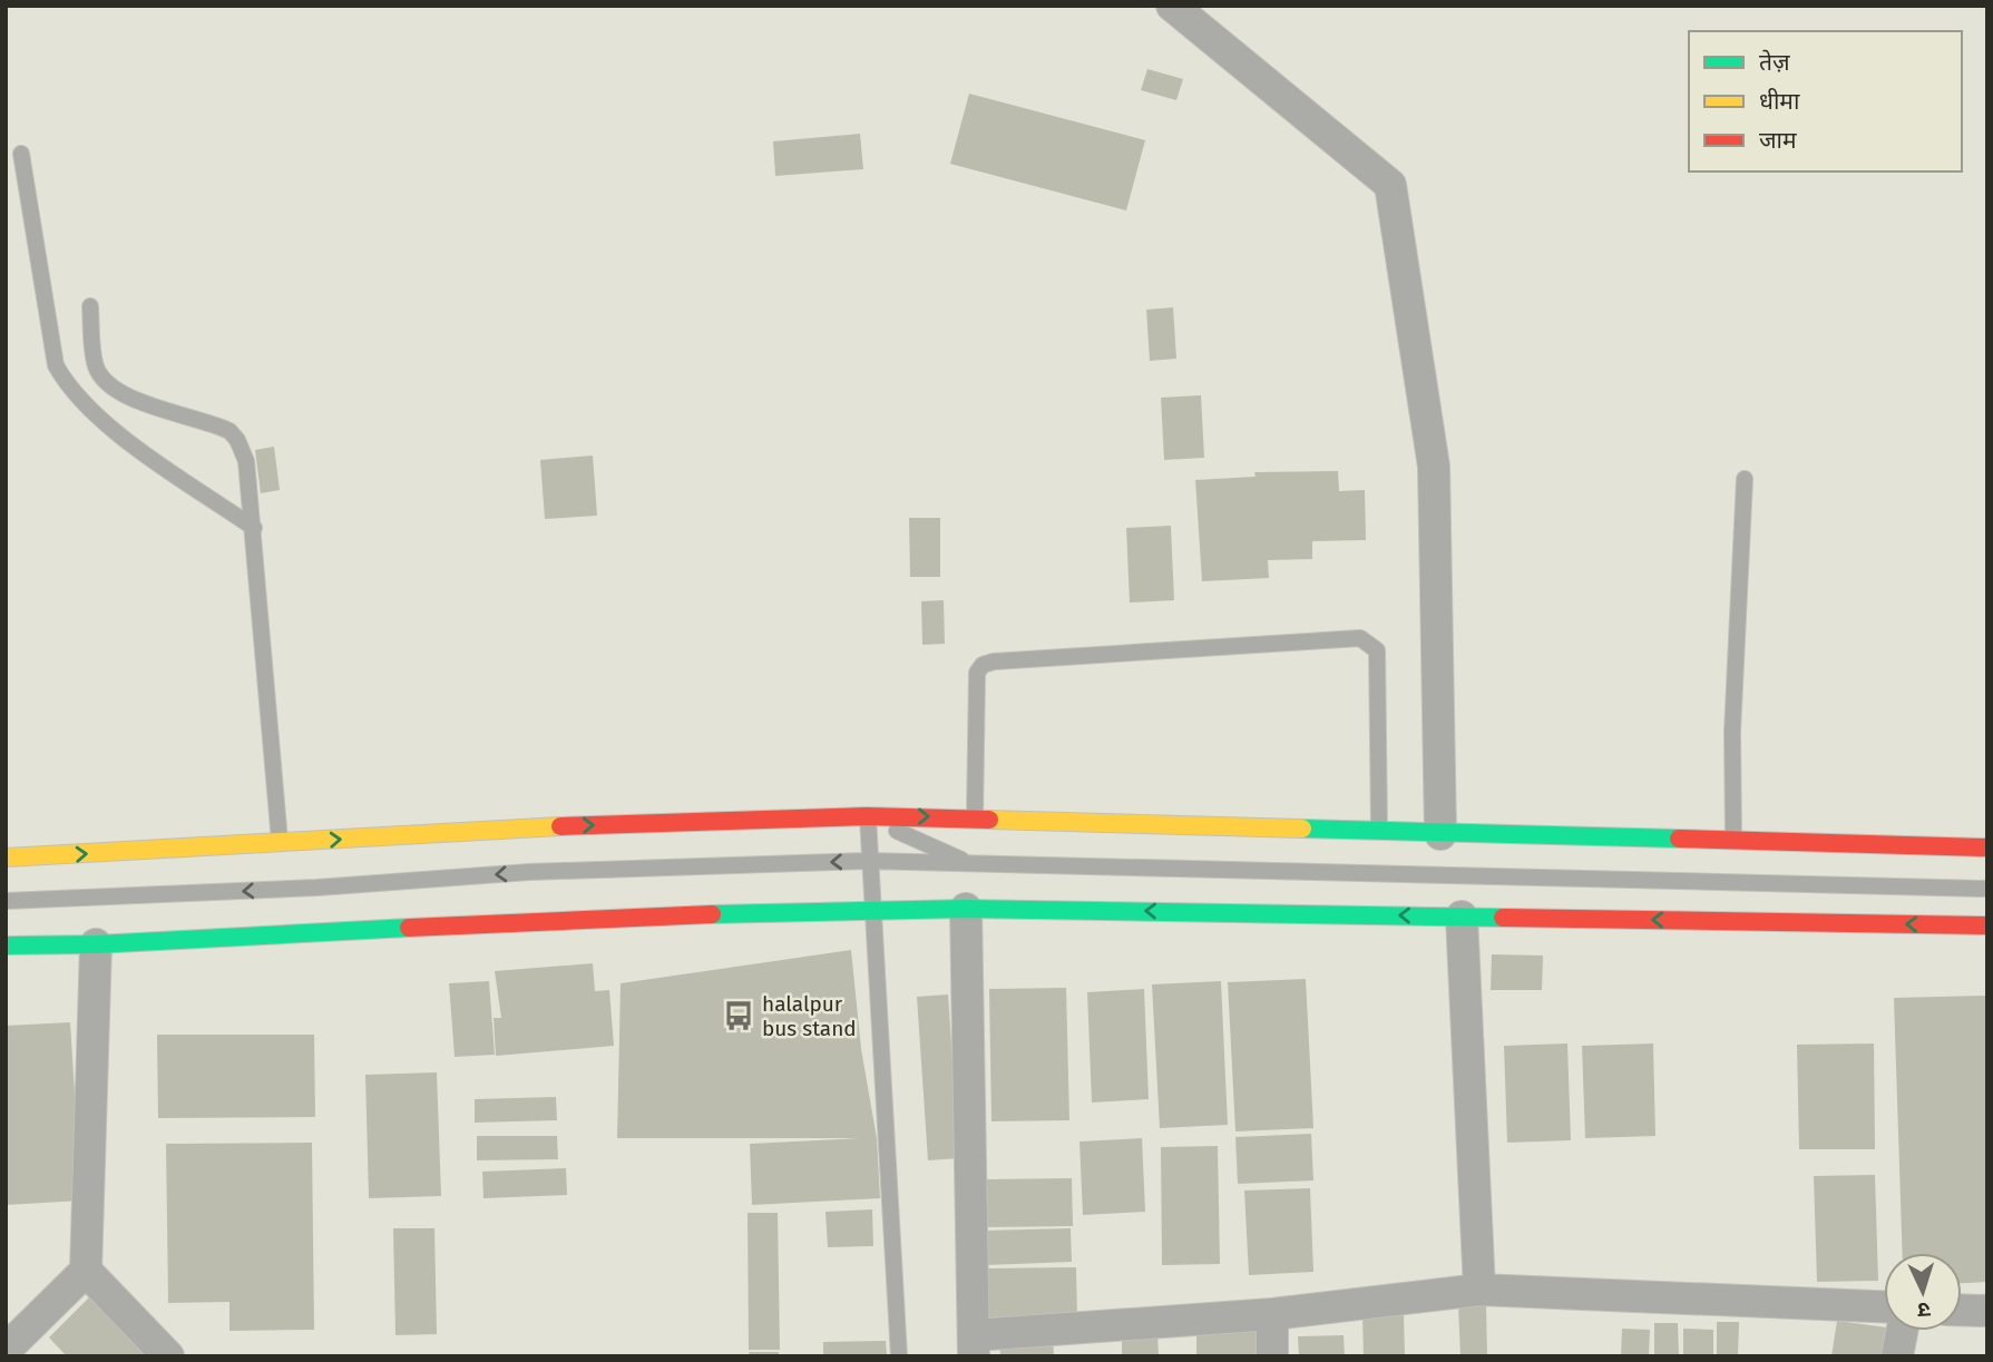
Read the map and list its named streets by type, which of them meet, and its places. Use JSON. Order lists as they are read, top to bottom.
{
  "places": {
    "bus stop": ["halalpur bus stand"]
  },
  "legend": ["तेज़", "धीमा", "जाम"],
  "north": "bottom"
}
